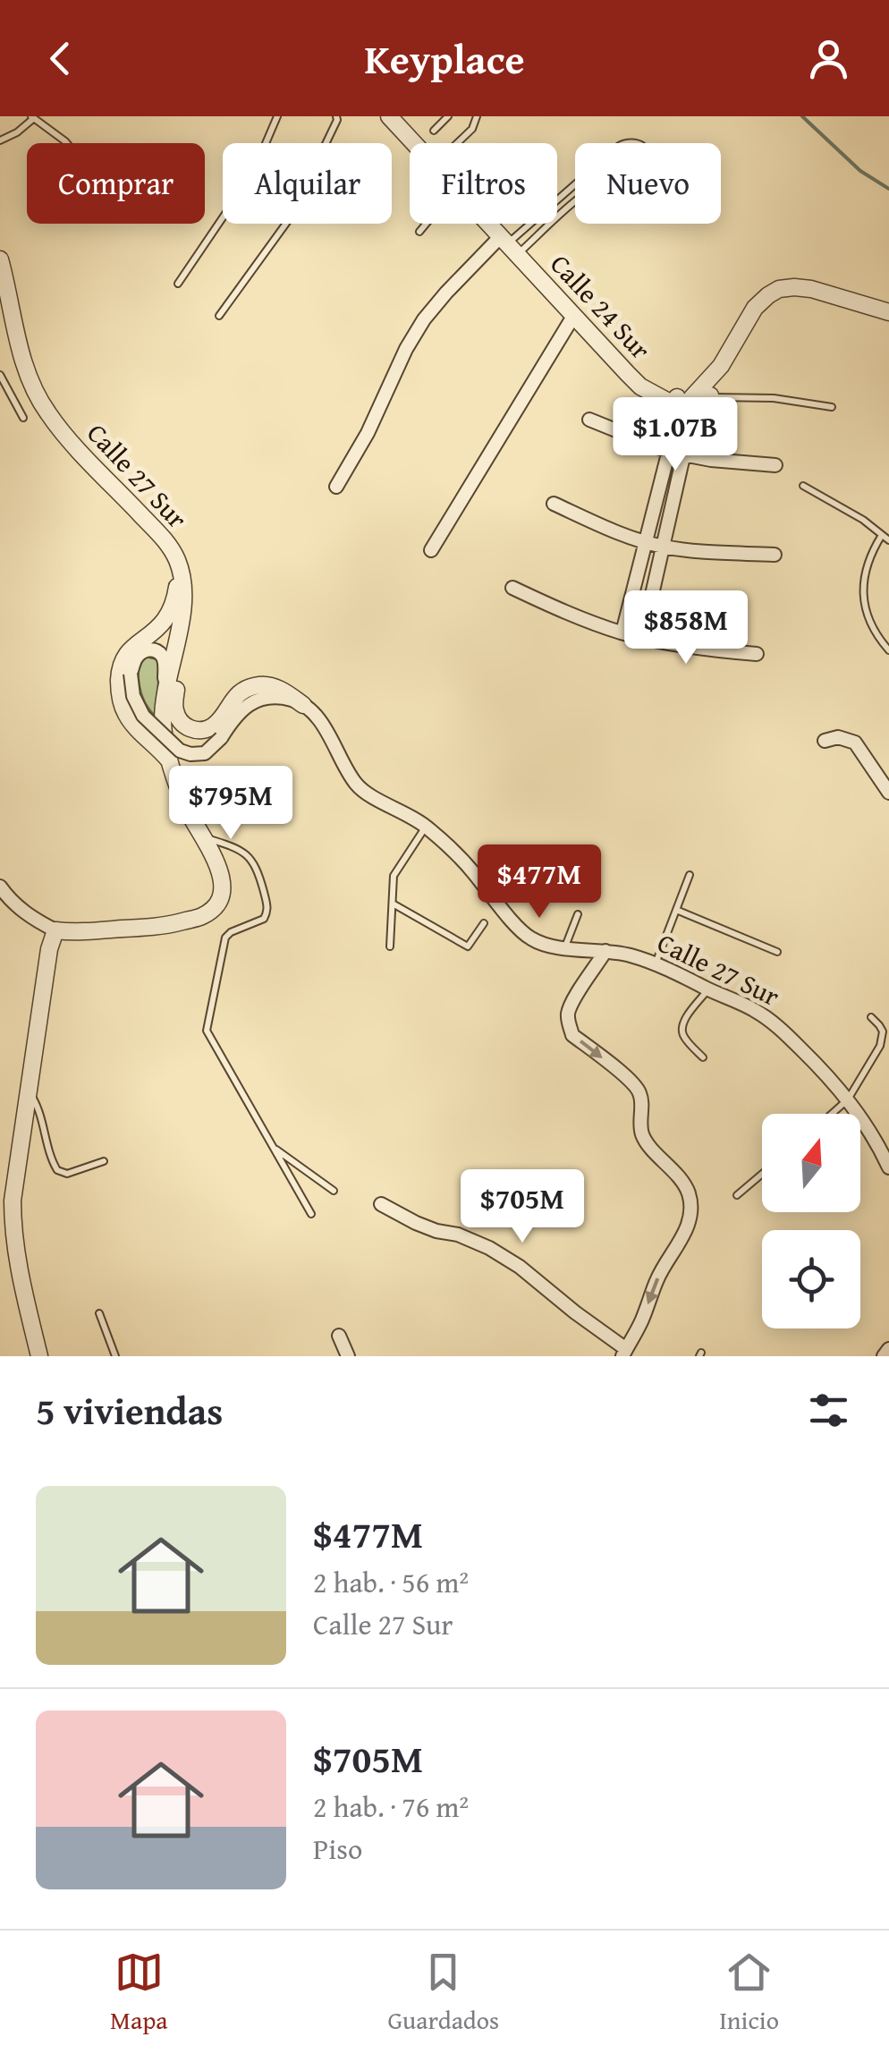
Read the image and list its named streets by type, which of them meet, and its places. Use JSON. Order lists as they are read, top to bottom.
{
  "streets": {
    "street": ["Calle 24 Sur", "Calle 27 Sur"]
  },
  "north": "top",
  "page": {
    "header": "Keyplace",
    "chip": [
      "Comprar",
      "Alquilar",
      "Filtros",
      "Nuevo"
    ],
    "price": [
      "$1.07B",
      "$858M",
      "$795M",
      "$477M",
      "$705M"
    ],
    "heading": "5 viviendas",
    "list": [
      {
        "name": "$477M",
        "note": "2 hab. · 56 m² · Calle 27 Sur"
      },
      {
        "name": "$705M",
        "note": "2 hab. · 76 m² · Piso"
      }
    ],
    "tabs": ["Mapa", "Guardados", "Inicio"]
  }
}
